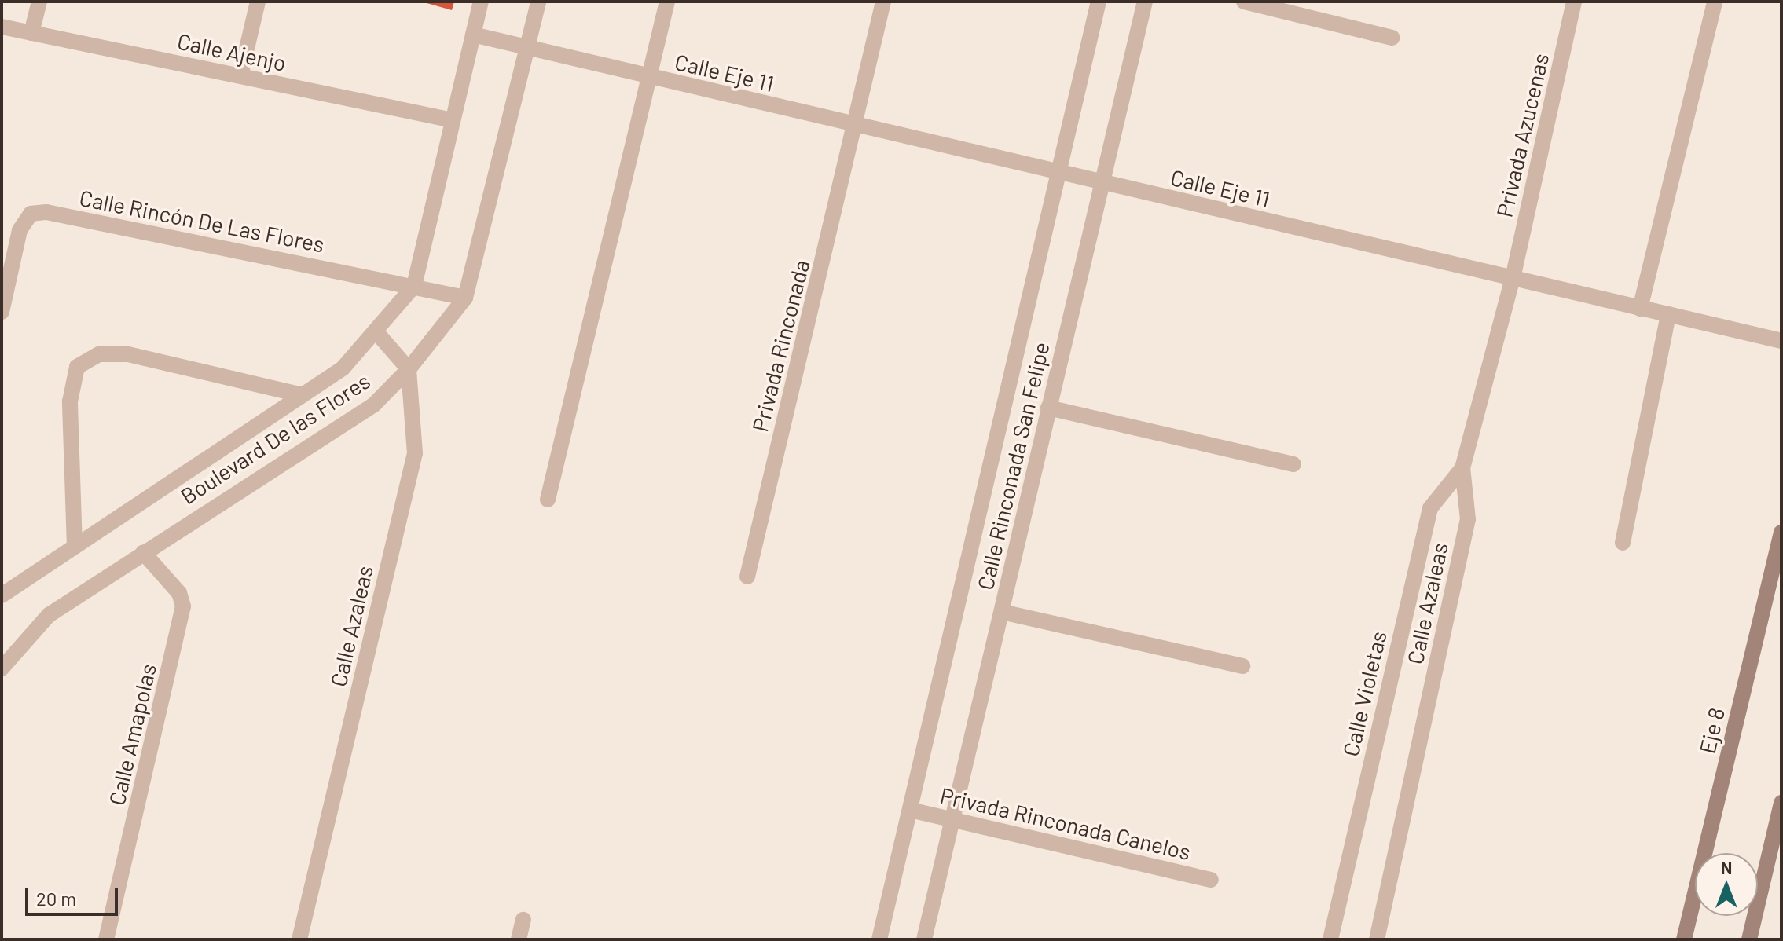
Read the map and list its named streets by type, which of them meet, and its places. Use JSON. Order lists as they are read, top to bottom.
{
  "streets": {
    "main road": ["Eje 8"],
    "street": [
      "Calle Ajenjo",
      "Calle Eje 11",
      "Privada Azucenas",
      "Calle Rincón De Las Flores",
      "Privada Rinconada",
      "Boulevard De las Flores",
      "Calle Rinconada San Felipe",
      "Calle Azaleas",
      "Calle Violetas",
      "Calle Amapolas",
      "Privada Rinconada Canelos"
    ]
  },
  "crossings": [
    ["Calle Ajenjo", "Boulevard De las Flores"],
    ["Calle Eje 11", "Privada Azucenas"],
    ["Calle Eje 11", "Privada Rinconada"],
    ["Calle Eje 11", "Boulevard De las Flores"],
    ["Calle Eje 11", "Calle Rinconada San Felipe"],
    ["Calle Eje 11", "Calle Azaleas"],
    ["Privada Azucenas", "Calle Azaleas"],
    ["Calle Rincón De Las Flores", "Boulevard De las Flores"],
    ["Boulevard De las Flores", "Calle Azaleas"],
    ["Boulevard De las Flores", "Calle Amapolas"],
    ["Calle Rinconada San Felipe", "Privada Rinconada Canelos"],
    ["Calle Azaleas", "Calle Violetas"]
  ],
  "scale_bar": "20 m",
  "north": "top"
}
